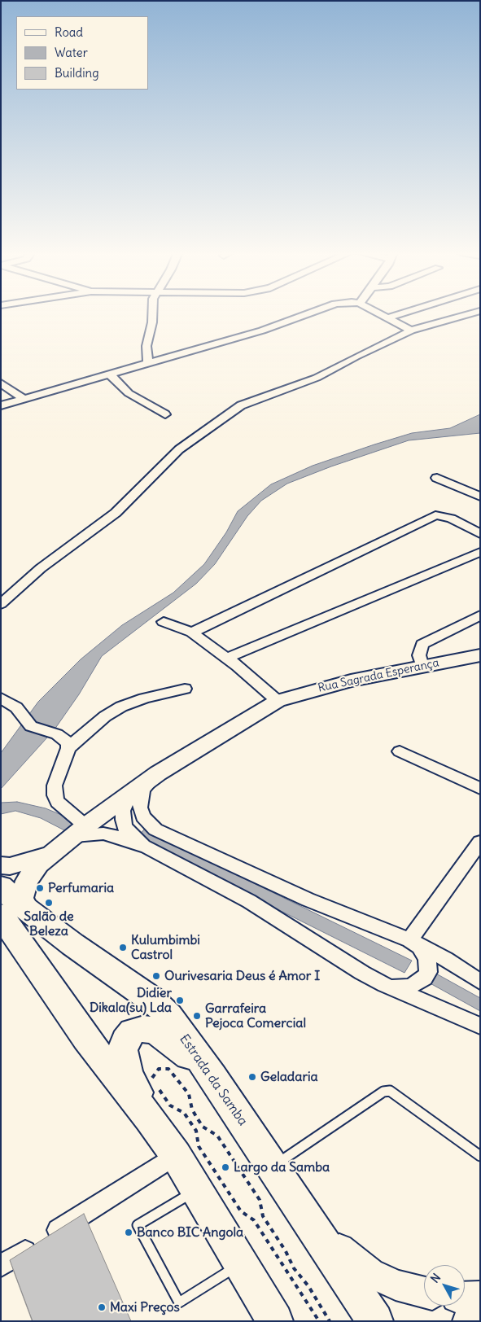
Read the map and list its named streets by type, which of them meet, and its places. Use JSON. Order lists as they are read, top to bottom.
{
  "streets": {
    "main road": ["Estrada da Samba"],
    "street": ["Rua Sagrada Esperança"]
  },
  "crossings": [
    ["Rua Sagrada Esperança", "Estrada da Samba"]
  ],
  "places": [
    "Perfumaria",
    "Salão de Beleza",
    "Kulumbimbi Castrol",
    "Ourivesaria Deus é Amor I",
    "Didier Dikala(su) Lda",
    "Garrafeira Pejoca Comercial",
    "Geladaria",
    "Largo da Samba",
    "Banco BIC Angola",
    "Maxi Preços"
  ],
  "legend": ["Road", "Water", "Building"],
  "north": "top left"
}
